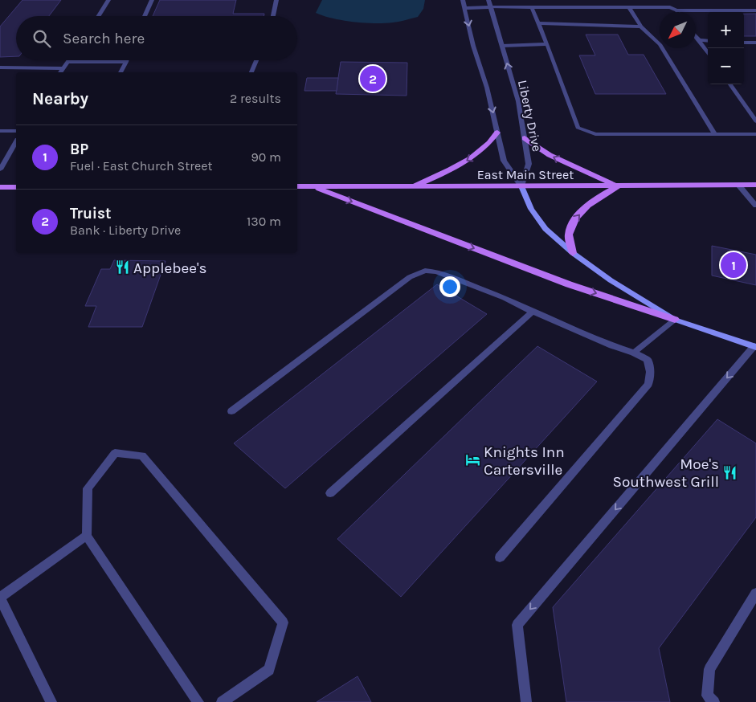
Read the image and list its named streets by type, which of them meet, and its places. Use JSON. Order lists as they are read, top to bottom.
{
  "streets": {
    "main road": ["East Main Street"],
    "street": ["Liberty Drive"]
  },
  "crossings": [
    ["Liberty Drive", "East Main Street"]
  ],
  "places": {
    "restaurant": ["Applebee's", "Moe's Southwest Grill"],
    "hotel": ["Knights Inn Cartersville"]
  },
  "north": "bottom left",
  "page": {
    "map_buttons": ["+", "−"],
    "search": "Search here",
    "pins": ["2", "1"],
    "heading": ["Nearby", "2 results"],
    "list": [
      {
        "mark": "1",
        "name": "BP",
        "note": "Fuel · East Church Street",
        "value": "90 m"
      },
      {
        "mark": "2",
        "name": "Truist",
        "note": "Bank · Liberty Drive",
        "value": "130 m"
      }
    ]
  }
}
